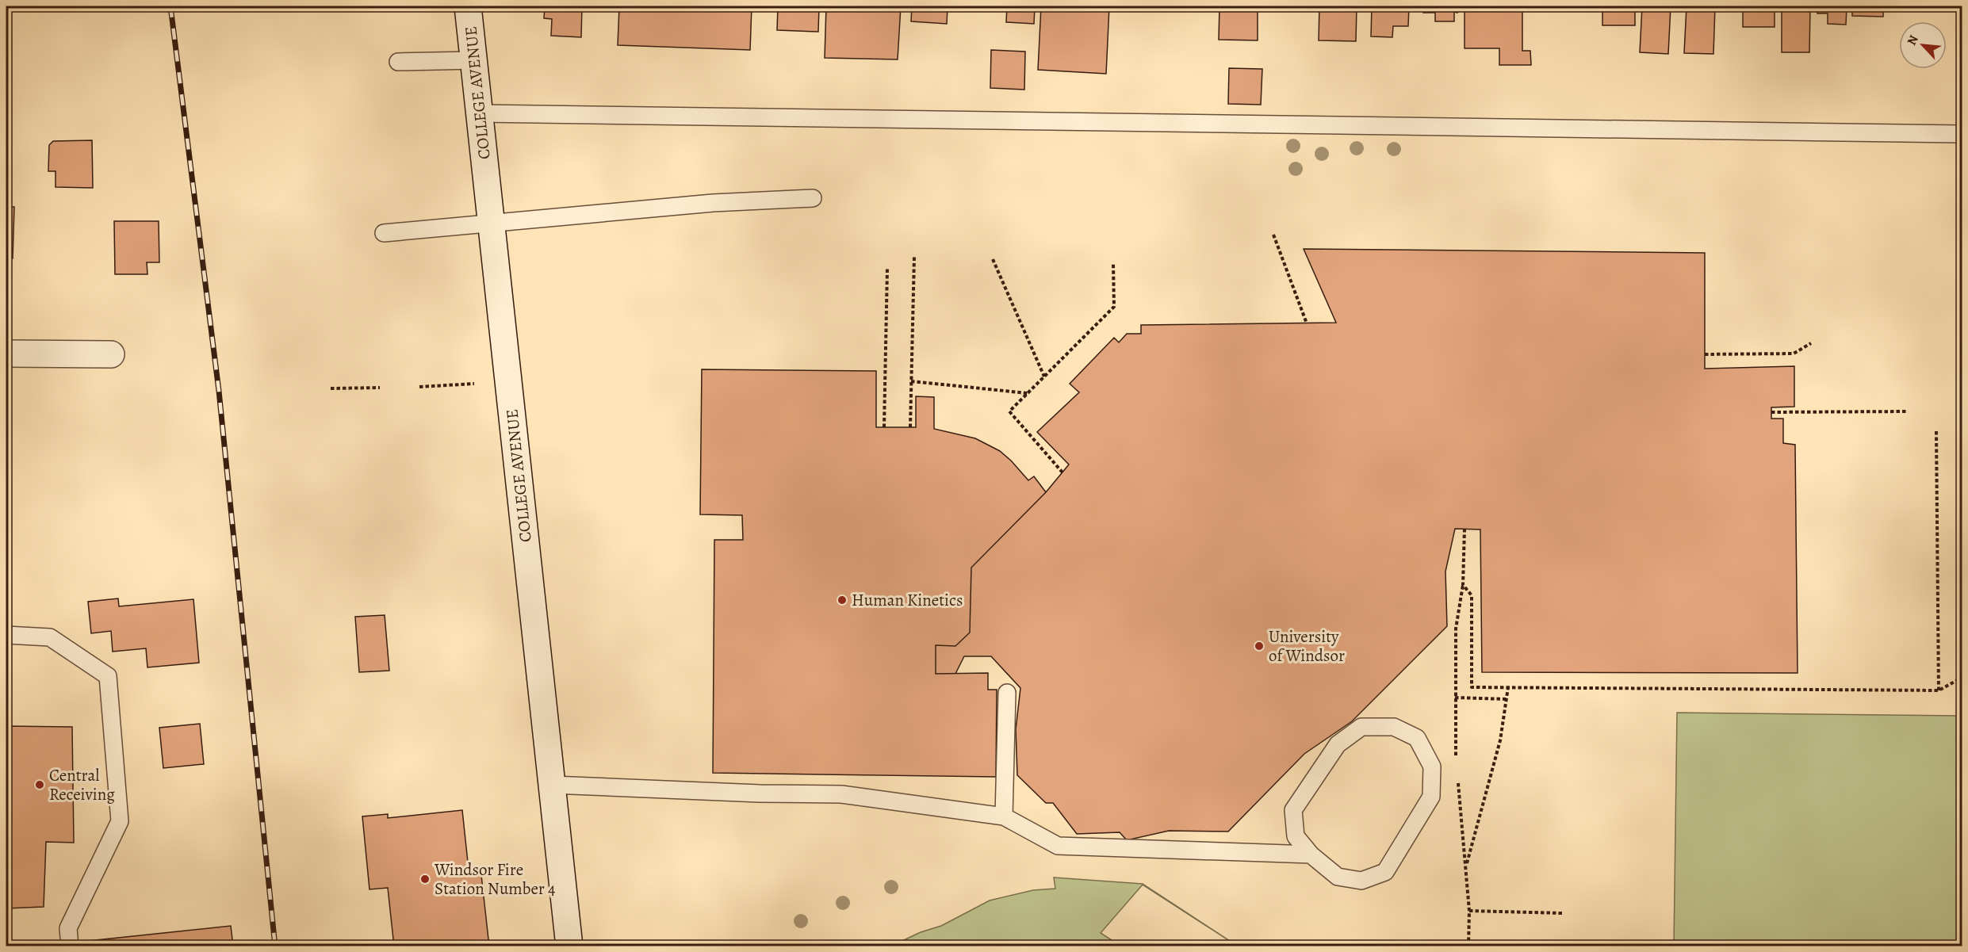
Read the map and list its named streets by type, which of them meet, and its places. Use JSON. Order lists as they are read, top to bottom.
{
  "streets": {
    "street": ["COLLEGE AVENUE"]
  },
  "places": [
    "Human Kinetics",
    "University of Windsor",
    "Central Receiving",
    "Windsor Fire Station Number 4"
  ],
  "north": "top left"
}
